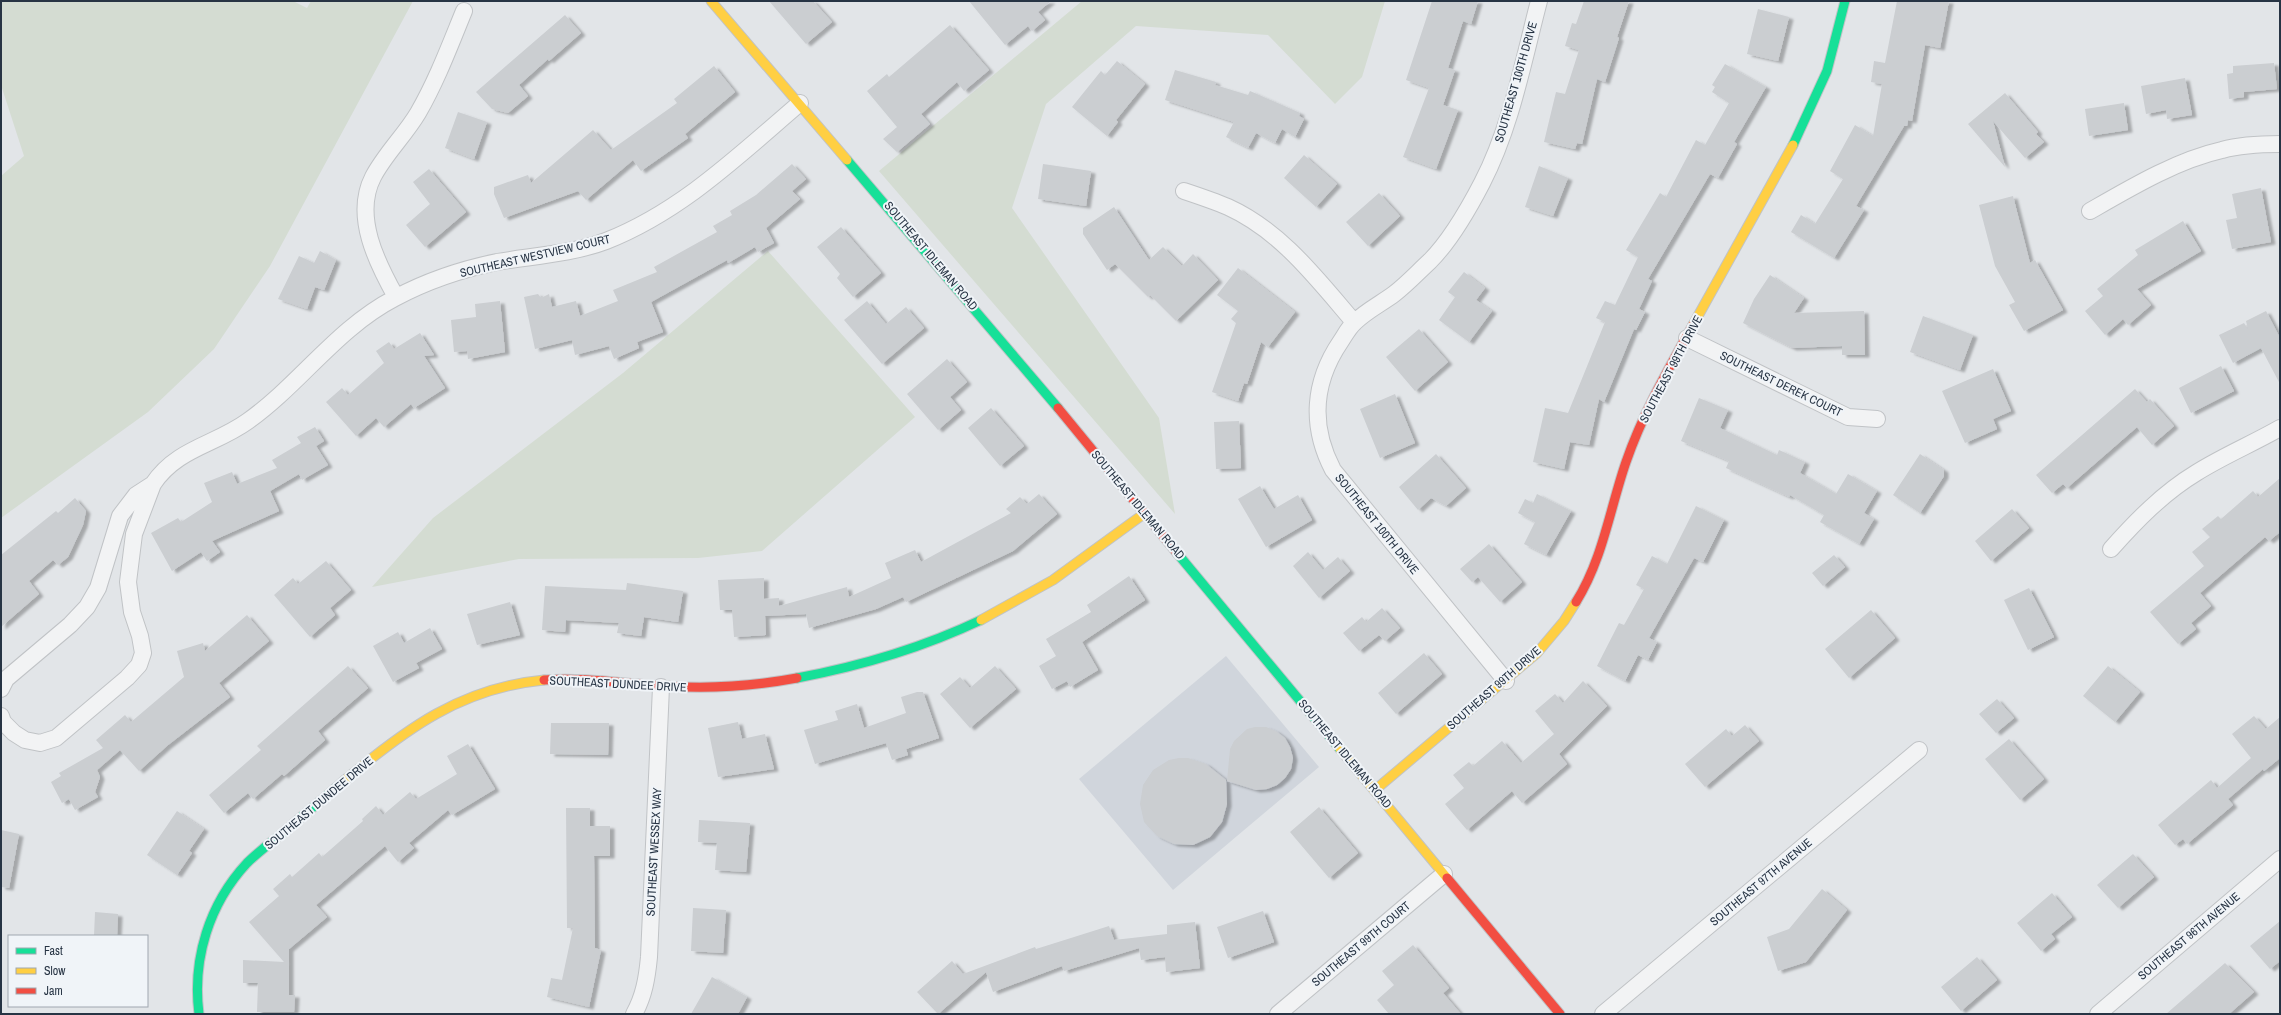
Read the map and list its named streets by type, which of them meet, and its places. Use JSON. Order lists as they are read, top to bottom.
{
  "streets": {
    "street": [
      "SOUTHEAST 100TH DRIVE",
      "SOUTHEAST WESTVIEW COURT",
      "SOUTHEAST IDLEMAN ROAD",
      "SOUTHEAST 99TH DRIVE",
      "SOUTHEAST DEREK COURT",
      "SOUTHEAST DUNDEE DRIVE",
      "SOUTHEAST WESSEX WAY",
      "SOUTHEAST 97TH AVENUE",
      "SOUTHEAST 96TH AVENUE",
      "SOUTHEAST 99TH COURT"
    ]
  },
  "crossings": [
    ["SOUTHEAST 100TH DRIVE", "SOUTHEAST 99TH DRIVE"],
    ["SOUTHEAST WESTVIEW COURT", "SOUTHEAST IDLEMAN ROAD"],
    ["SOUTHEAST IDLEMAN ROAD", "SOUTHEAST 99TH DRIVE"],
    ["SOUTHEAST IDLEMAN ROAD", "SOUTHEAST DUNDEE DRIVE"],
    ["SOUTHEAST IDLEMAN ROAD", "SOUTHEAST 99TH COURT"],
    ["SOUTHEAST 99TH DRIVE", "SOUTHEAST DEREK COURT"],
    ["SOUTHEAST DUNDEE DRIVE", "SOUTHEAST WESSEX WAY"]
  ],
  "legend": ["Fast", "Slow", "Jam"]
}
